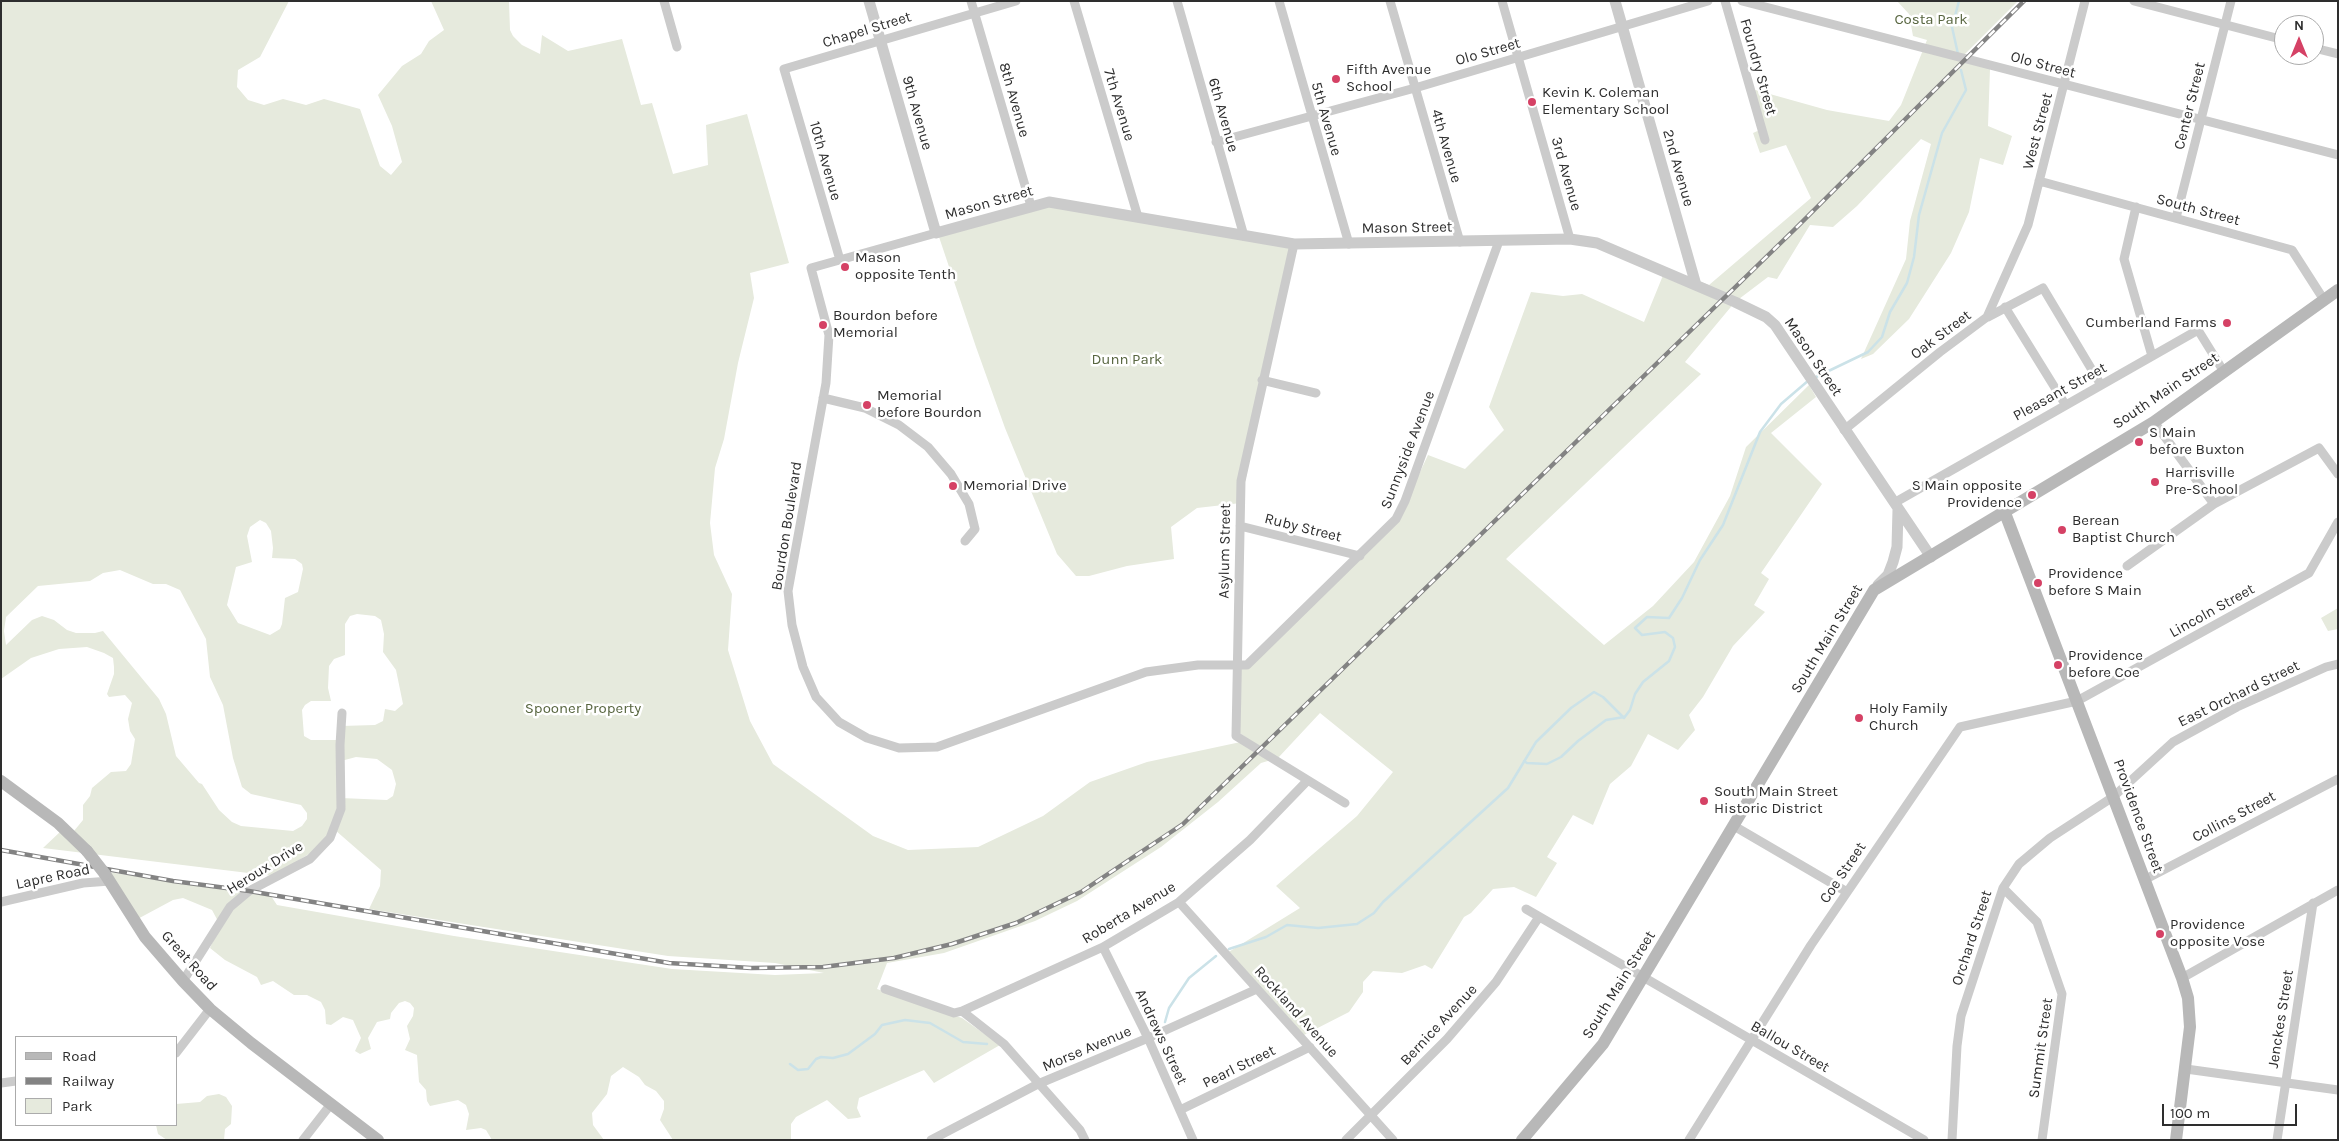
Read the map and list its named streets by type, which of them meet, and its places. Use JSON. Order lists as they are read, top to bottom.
{
  "streets": {
    "main road": ["South Main Street", "Providence Street", "Great Road"],
    "street": [
      "Chapel Street",
      "Olo Street",
      "Foundry Street",
      "8th Avenue",
      "7th Avenue",
      "Center Street",
      "9th Avenue",
      "6th Avenue",
      "5th Avenue",
      "West Street",
      "4th Avenue",
      "10th Avenue",
      "2nd Avenue",
      "3rd Avenue",
      "Mason Street",
      "South Street",
      "Oak Street",
      "Pleasant Street",
      "Sunnyside Avenue",
      "Bourdon Boulevard",
      "Ruby Street",
      "Asylum Street",
      "Lincoln Street",
      "East Orchard Street",
      "Collins Street",
      "Heroux Drive",
      "Coe Street",
      "Lapre Road",
      "Roberta Avenue",
      "Orchard Street",
      "Rockland Avenue",
      "Jenckes Street",
      "Bernice Avenue",
      "Andrews Street",
      "Ballou Street",
      "Summit Street",
      "Morse Avenue",
      "Pearl Street"
    ]
  },
  "crossings": [
    ["Chapel Street", "8th Avenue"],
    ["Chapel Street", "9th Avenue"],
    ["Chapel Street", "10th Avenue"],
    ["Olo Street", "Center Street"],
    ["Olo Street", "6th Avenue"],
    ["Olo Street", "5th Avenue"],
    ["Olo Street", "West Street"],
    ["Olo Street", "4th Avenue"],
    ["Olo Street", "2nd Avenue"],
    ["Olo Street", "3rd Avenue"],
    ["8th Avenue", "Mason Street"],
    ["7th Avenue", "Mason Street"],
    ["Center Street", "South Street"],
    ["9th Avenue", "Mason Street"],
    ["6th Avenue", "Mason Street"],
    ["5th Avenue", "Mason Street"],
    ["West Street", "South Street"],
    ["West Street", "Oak Street"],
    ["4th Avenue", "Mason Street"],
    ["10th Avenue", "Mason Street"],
    ["2nd Avenue", "Mason Street"],
    ["3rd Avenue", "Mason Street"],
    ["Mason Street", "Oak Street"],
    ["Mason Street", "South Main Street"],
    ["Mason Street", "Pleasant Street"],
    ["Mason Street", "Sunnyside Avenue"],
    ["Mason Street", "Bourdon Boulevard"],
    ["Mason Street", "Asylum Street"],
    ["South Street", "Oak Street"],
    ["South Street", "South Main Street"],
    ["South Main Street", "Pleasant Street"],
    ["South Main Street", "Providence Street"],
    ["South Main Street", "Ballou Street"],
    ["Sunnyside Avenue", "Bourdon Boulevard"],
    ["Sunnyside Avenue", "Ruby Street"],
    ["Sunnyside Avenue", "Asylum Street"],
    ["Bourdon Boulevard", "Asylum Street"],
    ["Ruby Street", "Asylum Street"],
    ["Asylum Street", "Roberta Avenue"],
    ["Lincoln Street", "Providence Street"],
    ["Lincoln Street", "Coe Street"],
    ["East Orchard Street", "Providence Street"],
    ["East Orchard Street", "Orchard Street"],
    ["Providence Street", "Collins Street"],
    ["Providence Street", "Coe Street"],
    ["Providence Street", "Orchard Street"],
    ["Heroux Drive", "Great Road"],
    ["Coe Street", "Ballou Street"],
    ["Lapre Road", "Great Road"],
    ["Roberta Avenue", "Rockland Avenue"],
    ["Roberta Avenue", "Andrews Street"],
    ["Orchard Street", "Summit Street"],
    ["Rockland Avenue", "Bernice Avenue"],
    ["Rockland Avenue", "Morse Avenue"],
    ["Rockland Avenue", "Pearl Street"],
    ["Bernice Avenue", "Ballou Street"],
    ["Andrews Street", "Morse Avenue"],
    ["Andrews Street", "Pearl Street"]
  ],
  "parks": ["Costa Park", "Dunn Park", "Spooner Property"],
  "places": [
    "Fifth Avenue School",
    "Kevin K. Coleman Elementary School",
    "Mason opposite Tenth",
    "Cumberland Farms",
    "Bourdon before Memorial",
    "Memorial before Bourdon",
    "S Main before Buxton",
    "Harrisville Pre-School",
    "Memorial Drive",
    "S Main opposite Providence",
    "Berean Baptist Church",
    "Providence before S Main",
    "Providence before Coe",
    "Holy Family Church",
    "South Main Street Historic District",
    "Providence opposite Vose"
  ],
  "legend": ["Road", "Railway", "Park"],
  "scale_bar": "100 m",
  "north": "top"
}
